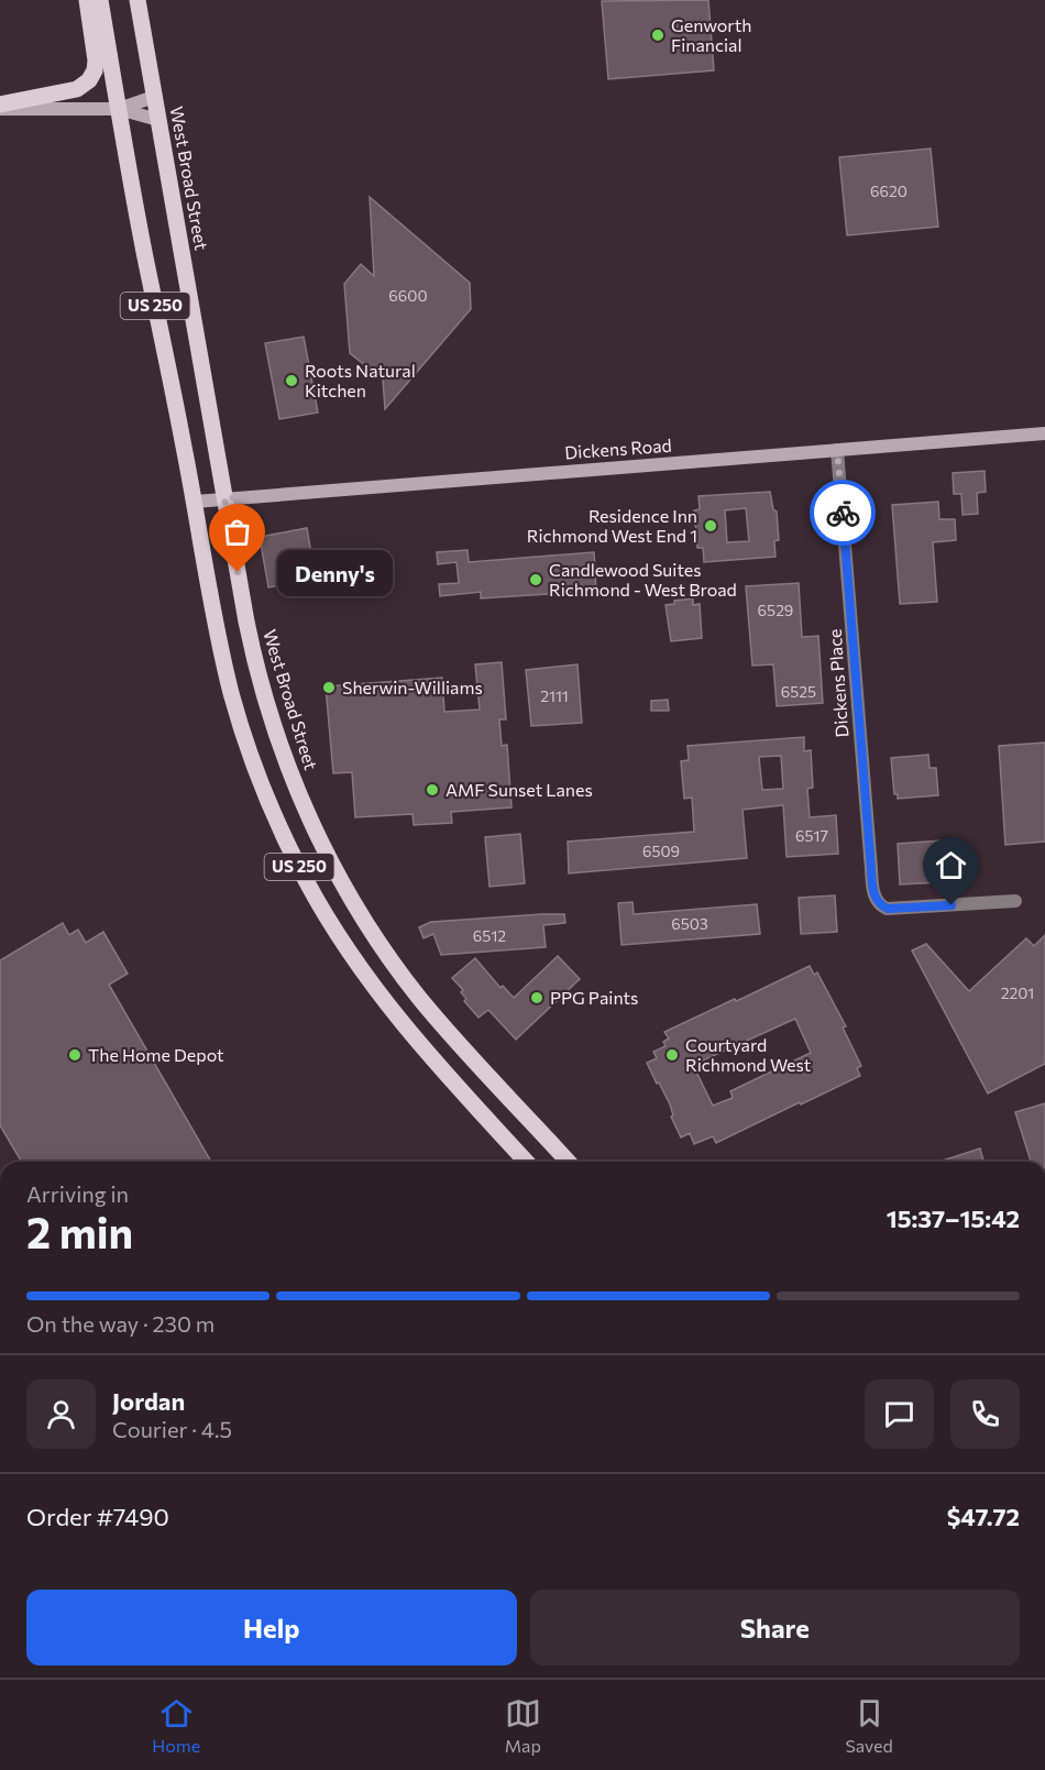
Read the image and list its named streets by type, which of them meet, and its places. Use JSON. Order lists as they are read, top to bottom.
{
  "streets": {
    "main road": ["West Broad Street", "US 250", "Dickens Road"],
    "street": ["Dickens Place"]
  },
  "crossings": [
    ["West Broad Street", "Dickens Road"],
    ["US 250", "Dickens Road"],
    ["Dickens Road", "Dickens Place"]
  ],
  "places": [
    "Genworth Financial",
    "Roots Natural Kitchen",
    "Residence Inn Richmond West End 1",
    "Denny's",
    "Candlewood Suites Richmond - West Broad",
    "Sherwin-Williams",
    "AMF Sunset Lanes",
    "PPG Paints",
    "The Home Depot",
    "Courtyard Richmond West"
  ],
  "house_numbers": [
    "6620",
    "6600",
    "6529",
    "6525",
    "2111",
    "6517",
    "6509",
    "6503",
    "6512",
    "2201"
  ],
  "page": {
    "bubble": "Denny's",
    "heading": ["2 min", "Arriving in", "15:37–15:42"],
    "panel": [
      "Jordan",
      "Courier · 4.5",
      "Order #7490",
      "$47.72"
    ],
    "bar": "On the way · 230 m",
    "buttons": ["Help", "Share"],
    "tabs": ["Home", "Map", "Saved"]
  }
}
